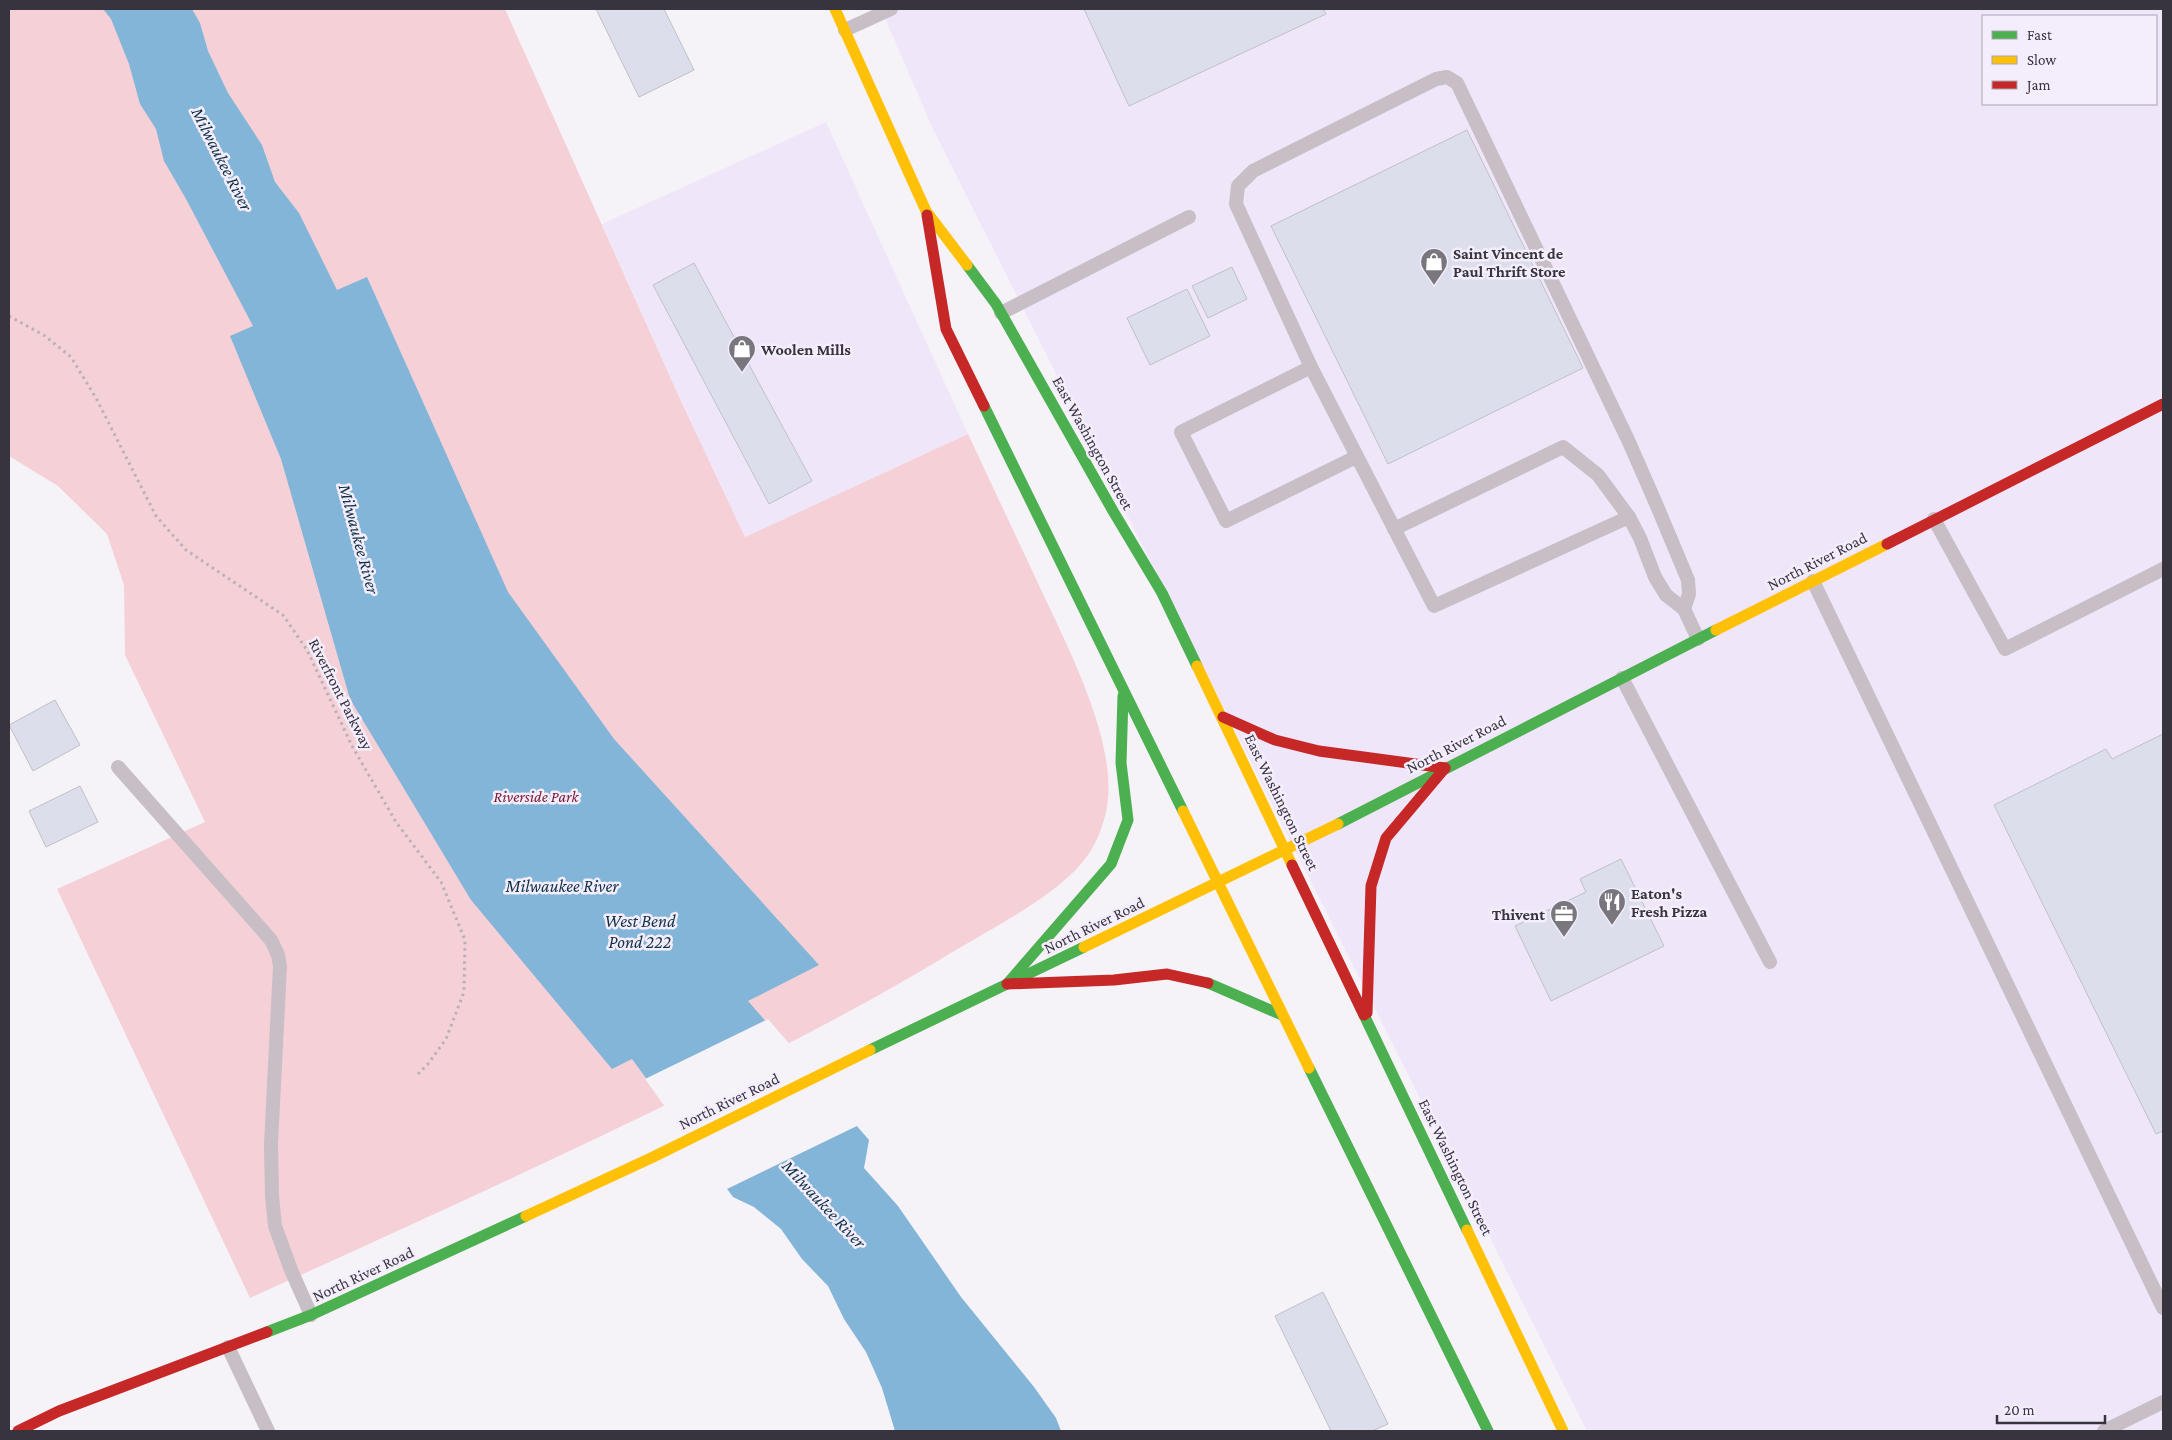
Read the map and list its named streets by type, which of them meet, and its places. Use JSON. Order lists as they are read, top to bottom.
{
  "streets": {
    "main road": ["East Washington Street", "North River Road"],
    "path": ["Riverfront Parkway"]
  },
  "crossings": [
    ["East Washington Street", "North River Road"]
  ],
  "water": ["Milwaukee River", "West Bend Pond 222"],
  "parks": ["Riverside Park"],
  "places": {
    "shop": ["Saint Vincent de Paul Thrift Store", "Woolen Mills"],
    "restaurant": ["Eaton's Fresh Pizza"],
    "office": ["Thivent"]
  },
  "legend": ["Fast", "Slow", "Jam"],
  "scale_bar": "20 m"
}
